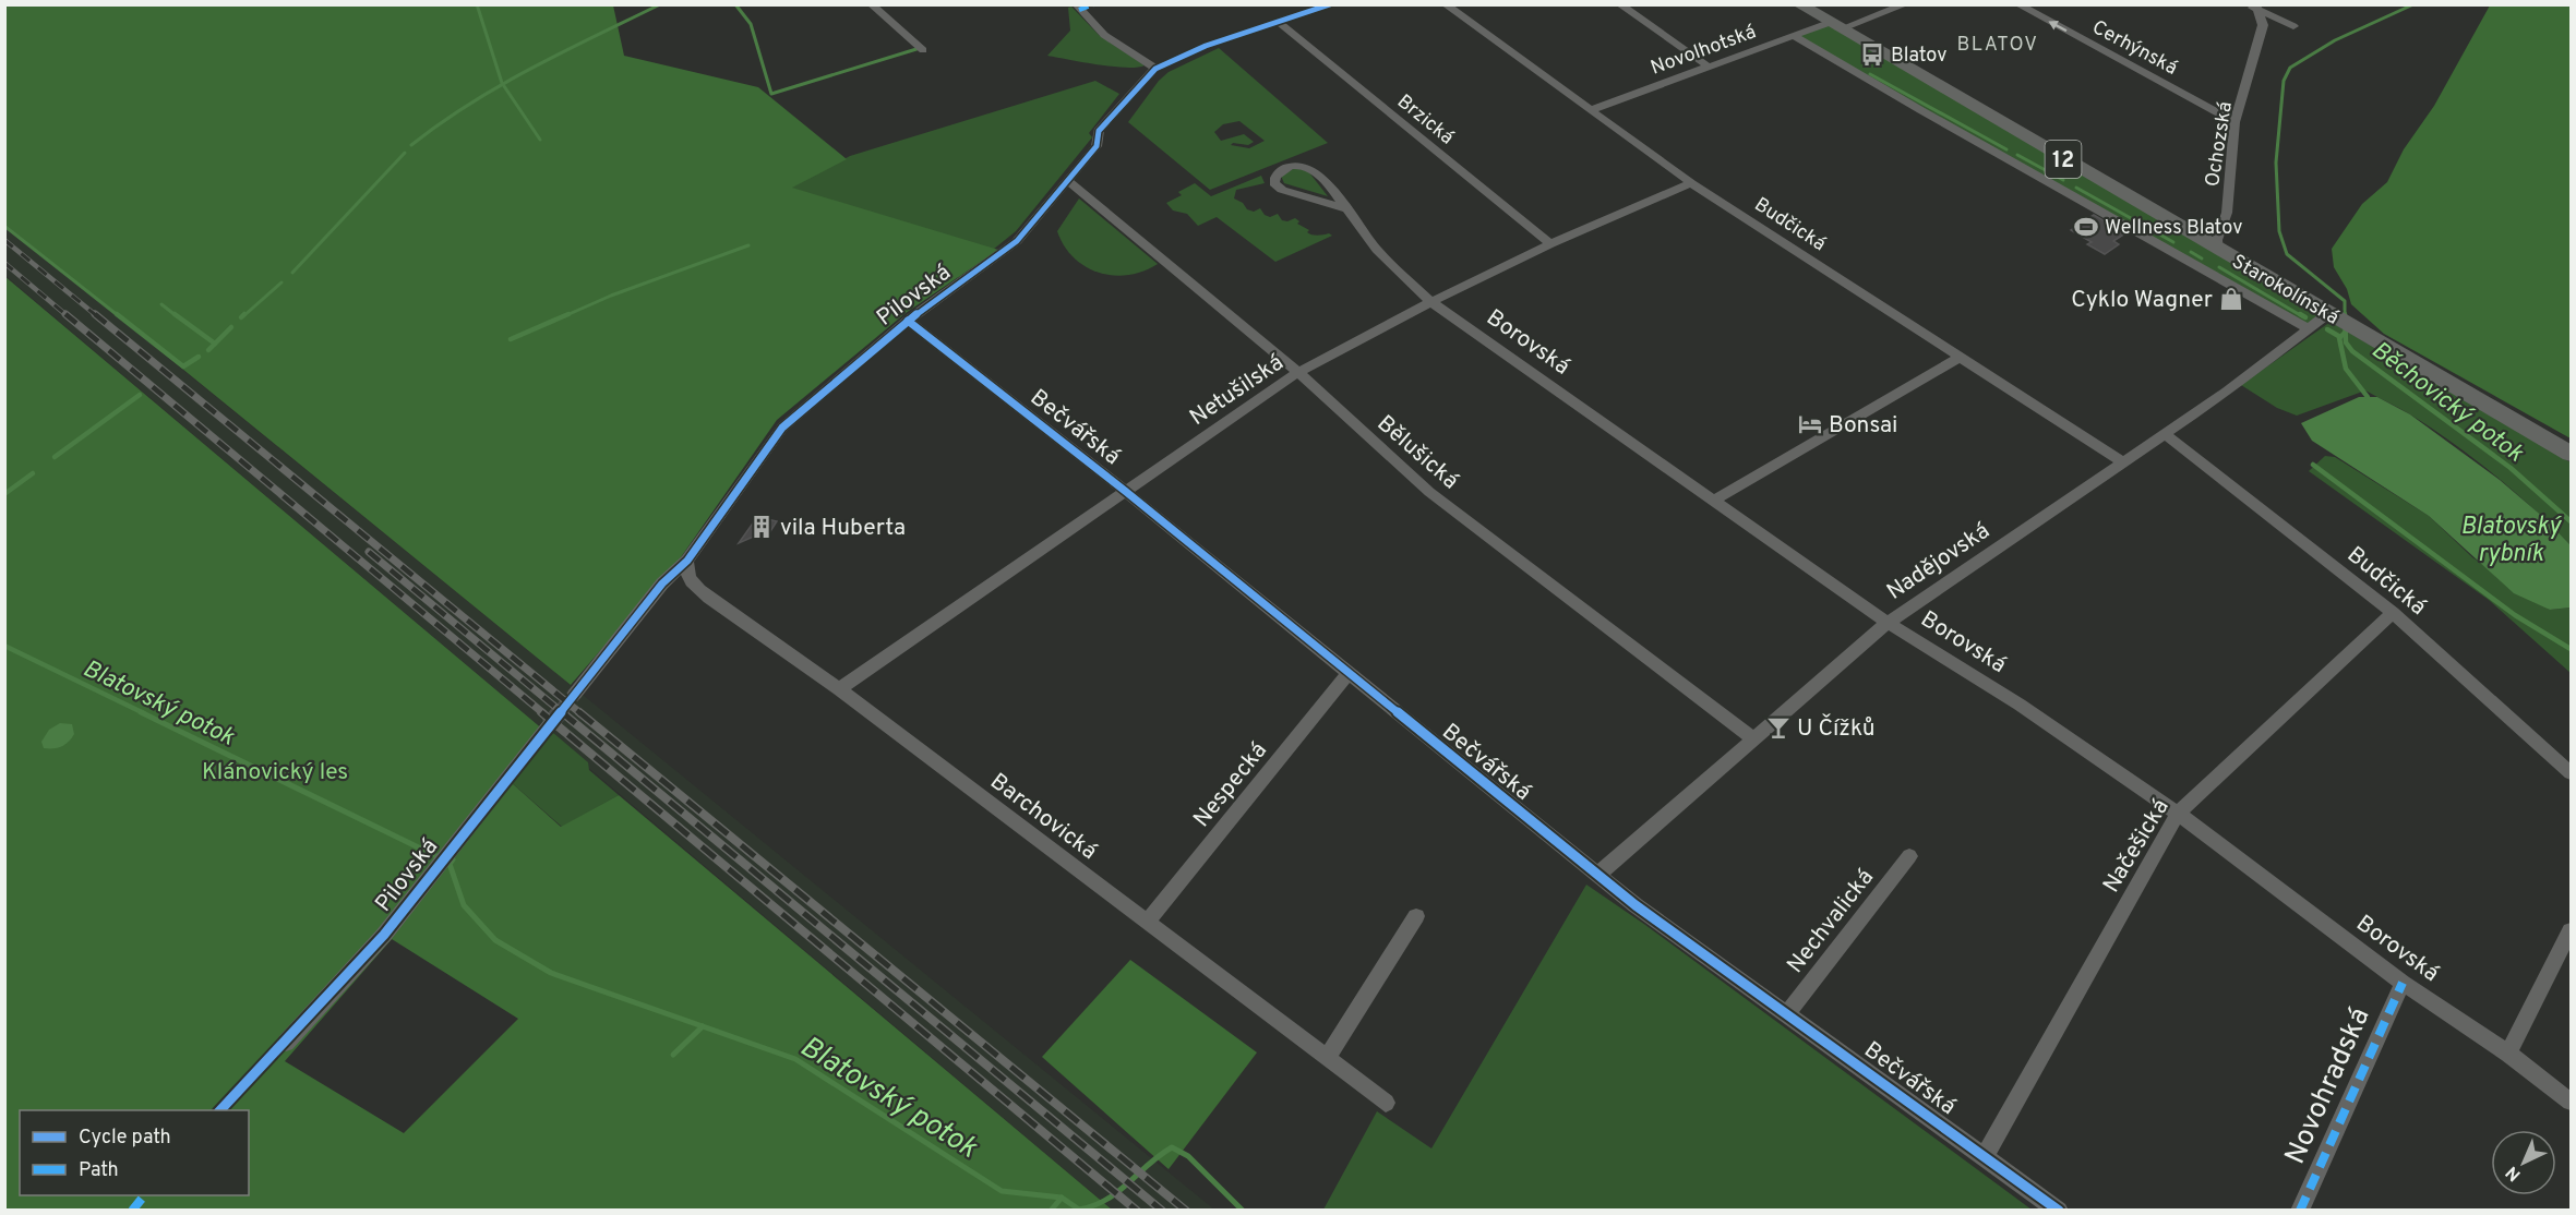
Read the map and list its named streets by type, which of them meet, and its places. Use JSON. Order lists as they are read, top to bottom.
{
  "streets": {
    "main road": ["12", "Starokolínská"],
    "street": [
      "Cerhýnská",
      "Novolhotská",
      "Brzická",
      "Ochozská",
      "Budčická",
      "Pilovská",
      "Borovská",
      "Netušilská",
      "Bečvářská",
      "Bělušická",
      "Nadějovská",
      "Nespecká",
      "Barchovická",
      "Načešická",
      "Nechvalická",
      "Novohradská"
    ]
  },
  "crossings": [
    ["Cerhýnská", "Ochozská"],
    ["Novolhotská", "Budčická"],
    ["Novolhotská", "Starokolínská"],
    ["Brzická", "Pilovská"],
    ["Brzická", "Netušilská"],
    ["Ochozská", "Starokolínská"],
    ["Budčická", "Netušilská"],
    ["Budčická", "Nadějovská"],
    ["Budčická", "Načešická"],
    ["Starokolínská", "Nadějovská"],
    ["Pilovská", "Bečvářská"],
    ["Pilovská", "Bělušická"],
    ["Pilovská", "Barchovická"],
    ["Borovská", "Netušilská"],
    ["Borovská", "Nadějovská"],
    ["Borovská", "Načešická"],
    ["Borovská", "Novohradská"],
    ["Netušilská", "Bečvářská"],
    ["Netušilská", "Bělušická"],
    ["Netušilská", "Barchovická"],
    ["Bečvářská", "Nadějovská"],
    ["Bečvářská", "Nespecká"],
    ["Bečvářská", "Načešická"],
    ["Bečvářská", "Nechvalická"],
    ["Bělušická", "Nadějovská"],
    ["Nespecká", "Barchovická"]
  ],
  "one_way": ["Cerhýnská"],
  "districts": ["BLATOV"],
  "water": ["Běchovický potok", "Blatovský rybník", "Blatovský potok"],
  "parks": ["Klánovický les"],
  "places": {
    "bus stop": ["Blatov"],
    "sports": ["Wellness Blatov"],
    "shop": ["Cyklo Wagner"],
    "hotel": ["Bonsai"],
    "building": ["vila Huberta"],
    "bar": ["U Čížků"]
  },
  "legend": ["Cycle path", "Path"],
  "north": "bottom left"
}
